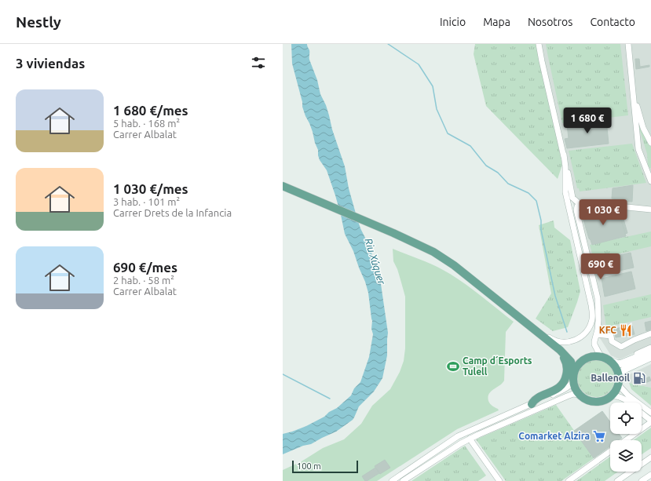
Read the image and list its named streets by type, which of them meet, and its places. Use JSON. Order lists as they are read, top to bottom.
{
  "water": ["Riu Xúquer"],
  "places": {
    "restaurant": ["KFC"],
    "sports": ["Camp d´Esports Tulell"],
    "fuel station": ["Ballenoil"],
    "supermarket": ["Comarket Alzira"]
  },
  "scale_bar": "100 m",
  "page": {
    "header": "Nestly",
    "nav": [
      "Inicio",
      "Mapa",
      "Nosotros",
      "Contacto"
    ],
    "heading": "3 viviendas",
    "list": [
      {
        "name": "1 680 €/mes",
        "note": "5 hab. · 168 m² · Carrer Albalat"
      },
      {
        "name": "1 030 €/mes",
        "note": "3 hab. · 101 m² · Carrer Drets de la Infancia"
      },
      {
        "name": "690 €/mes",
        "note": "2 hab. · 58 m² · Carrer Albalat"
      }
    ],
    "price": ["1 680 €", "1 030 €", "690 €"],
    "scale": "100 m"
  }
}
